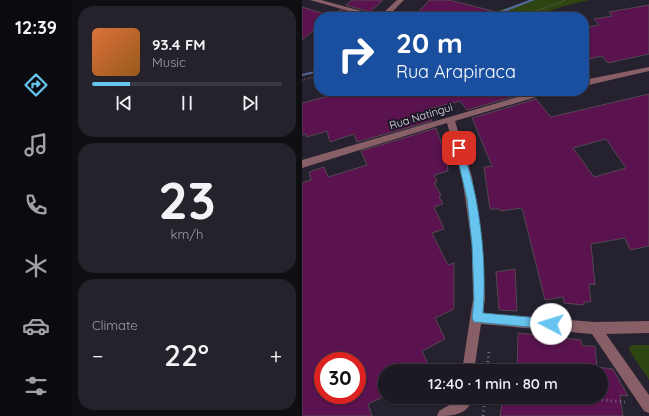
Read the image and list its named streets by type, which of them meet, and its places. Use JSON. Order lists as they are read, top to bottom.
{
  "streets": {
    "street": ["Rua Natingui"]
  },
  "page": {
    "tabs": "12:39",
    "turn": ["20 m", "Rua Arapiraca"],
    "song": ["93.4 FM", "Music"],
    "tile": [
      ["23", "km/h"],
      "Climate"
    ],
    "heat": ["−", "22°", "+"],
    "limit": "30",
    "trip": "12:40 · 1 min · 80 m"
  }
}
